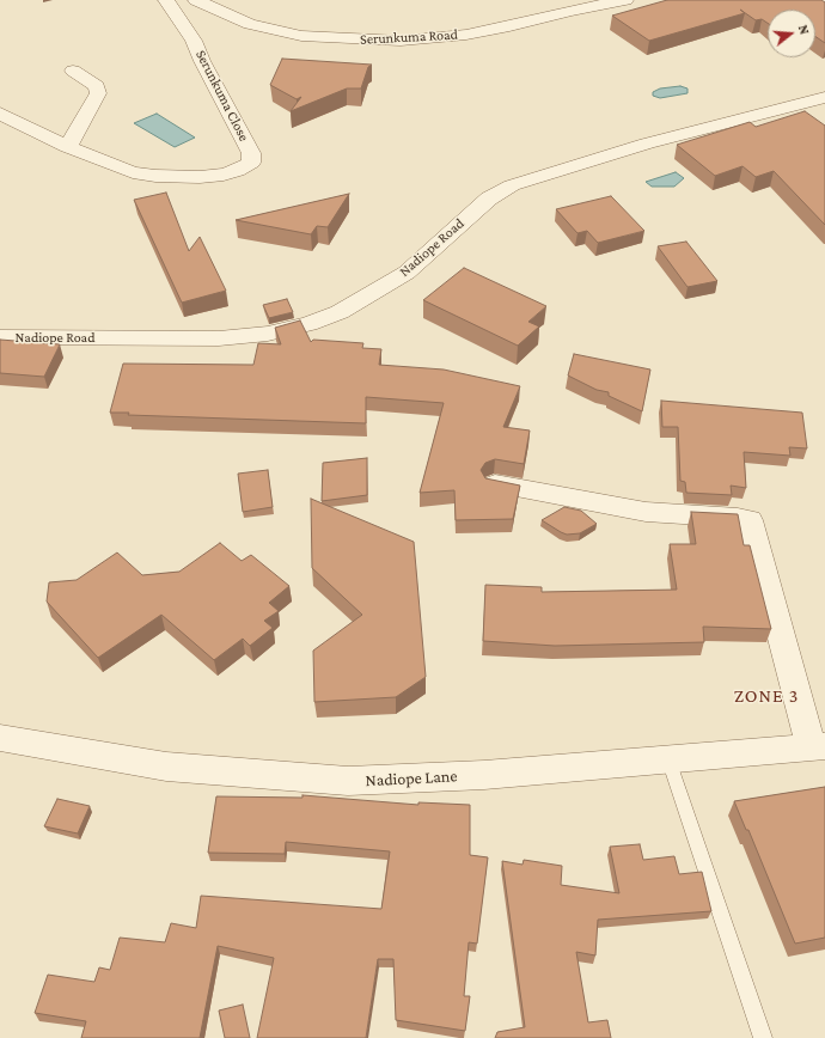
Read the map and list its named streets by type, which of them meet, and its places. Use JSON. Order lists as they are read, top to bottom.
{
  "streets": {
    "street": [
      "Serunkuma Road",
      "Serunkuma Close",
      "Nadiope Road",
      "Nadiope Lane"
    ]
  },
  "districts": ["ZONE 3"],
  "north": "right"
}
